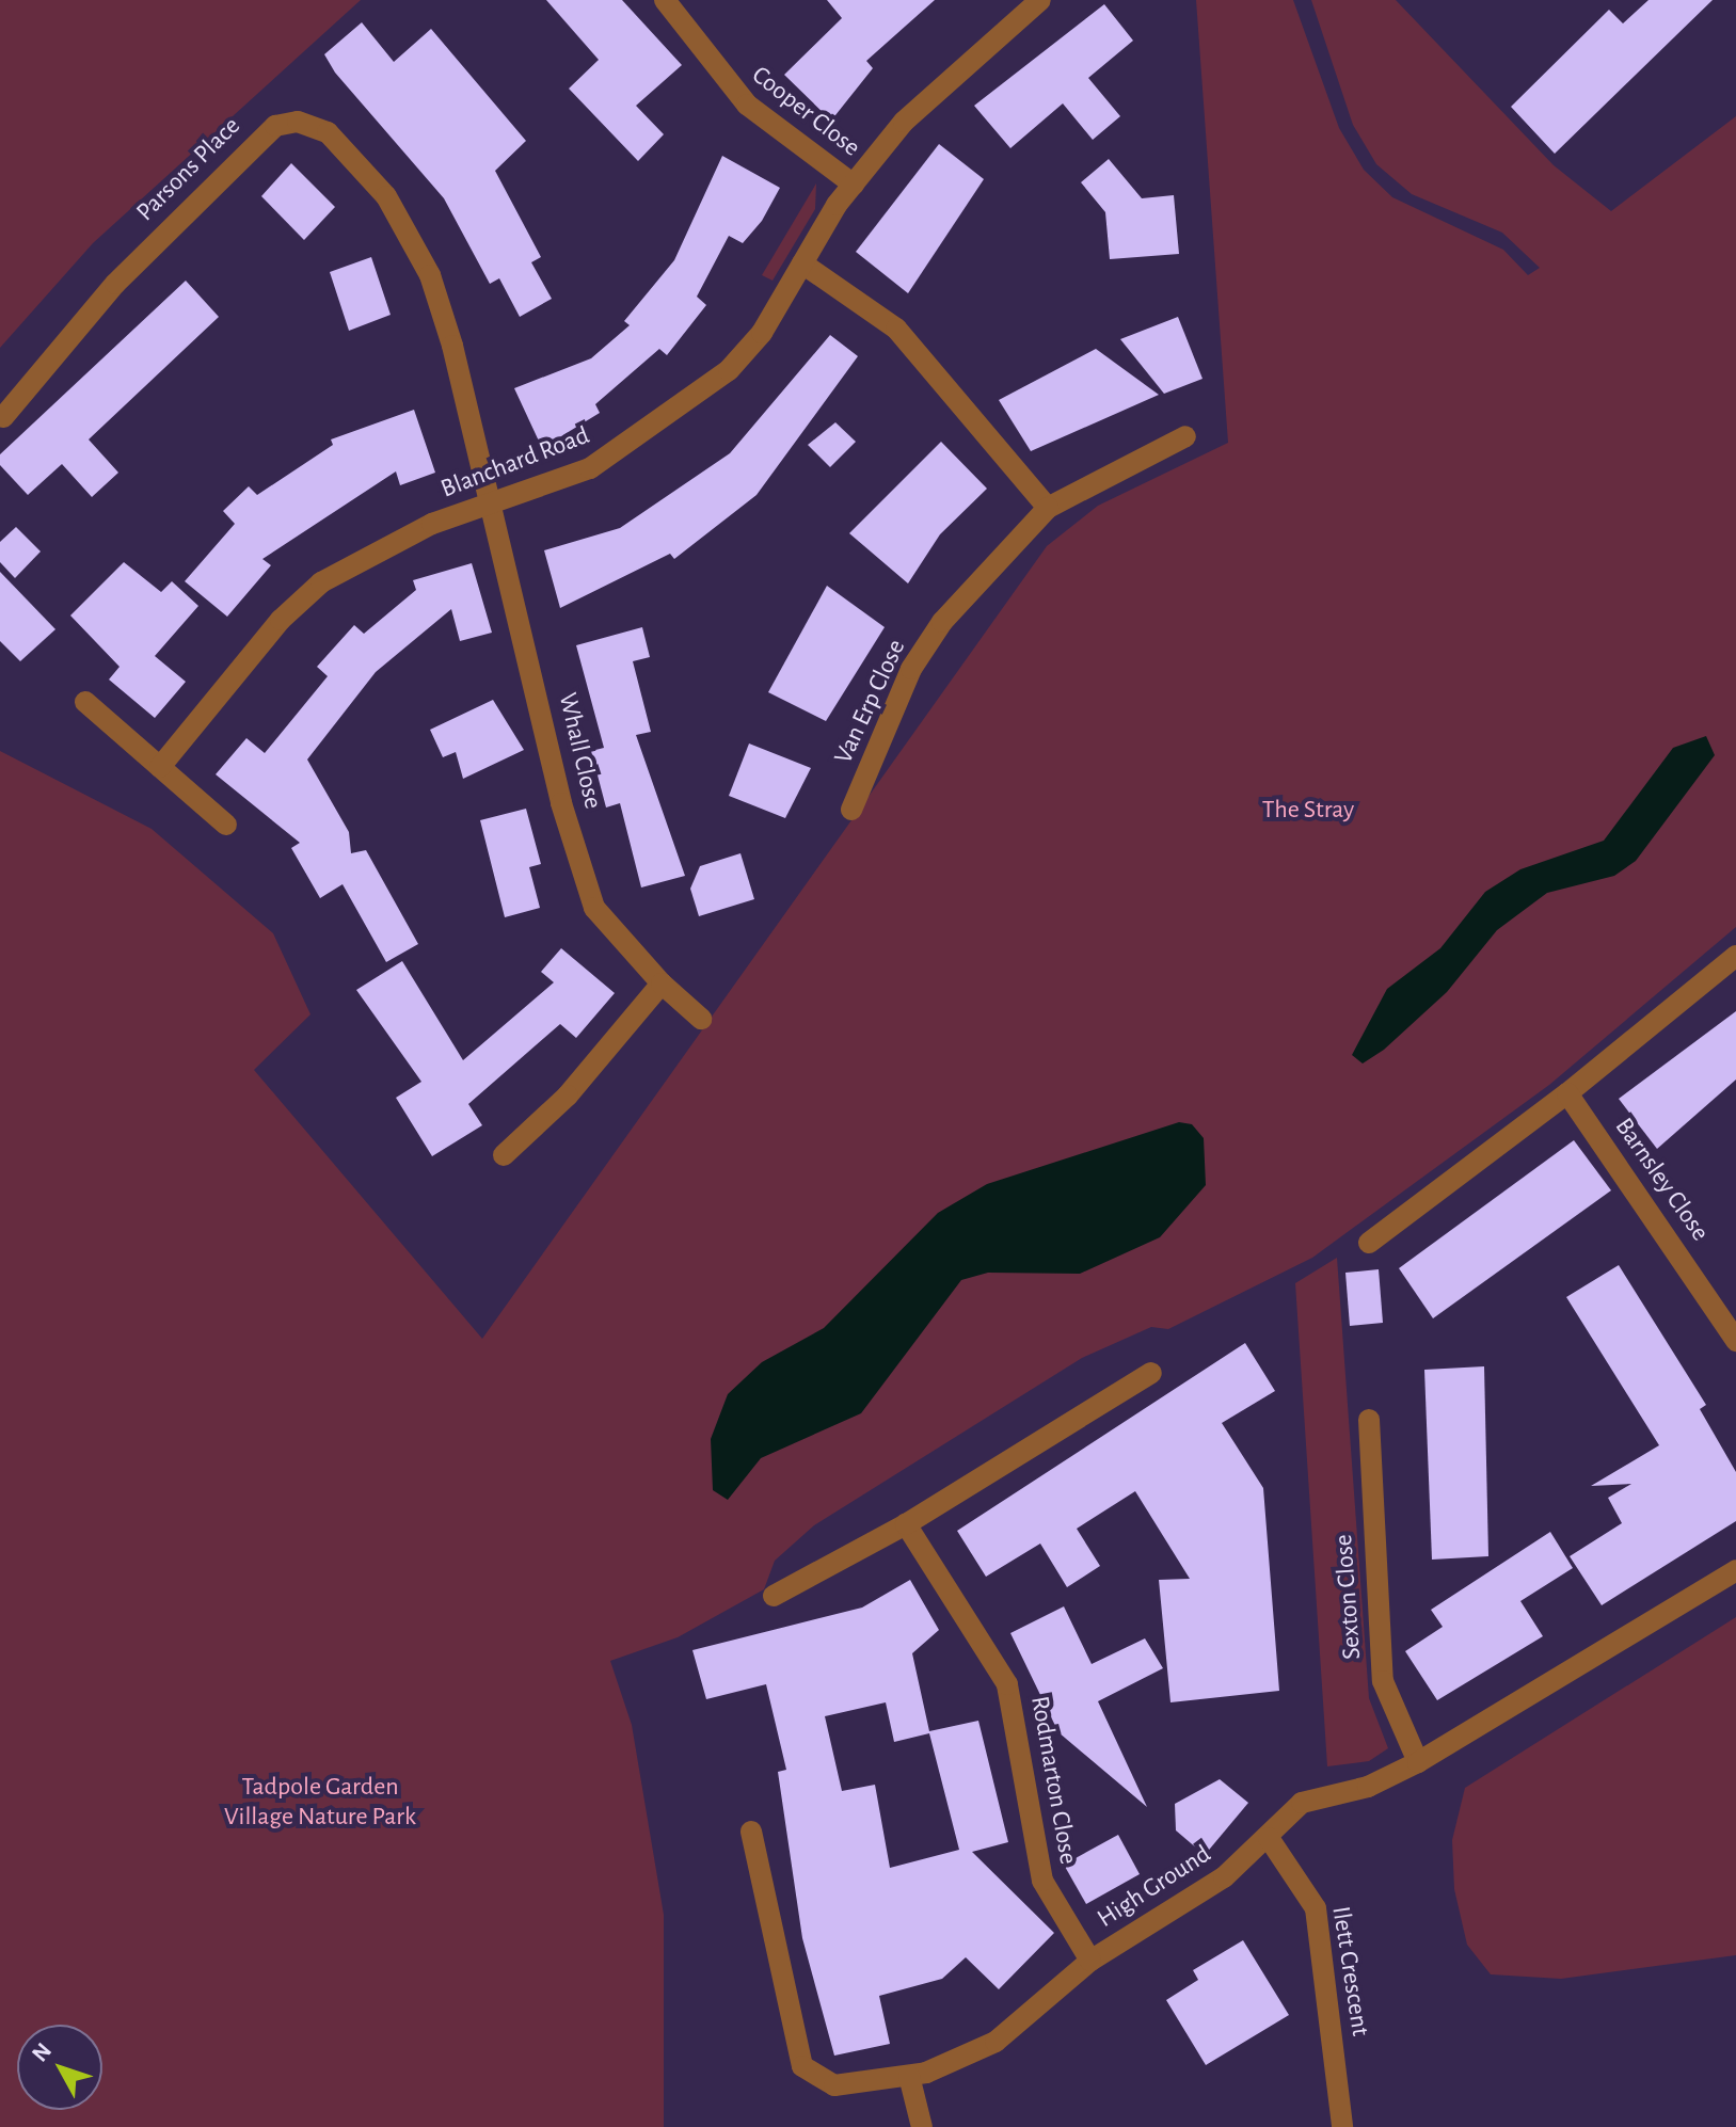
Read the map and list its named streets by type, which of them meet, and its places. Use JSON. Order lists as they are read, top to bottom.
{
  "streets": {
    "street": [
      "Cooper Close",
      "Parsons Place",
      "Blanchard Road",
      "Van Erp Close",
      "Whall Close",
      "Barnsley Close",
      "Sexton Close",
      "Rodmarton Close",
      "High Ground",
      "Ilett Crescent"
    ]
  },
  "crossings": [
    ["Cooper Close", "Blanchard Road"],
    ["Parsons Place", "Blanchard Road"],
    ["Parsons Place", "Whall Close"],
    ["Blanchard Road", "Whall Close"],
    ["Sexton Close", "High Ground"],
    ["Rodmarton Close", "High Ground"],
    ["High Ground", "Ilett Crescent"]
  ],
  "parks": ["The Stray", "Tadpole Garden Village Nature Park"],
  "north": "top left"
}
